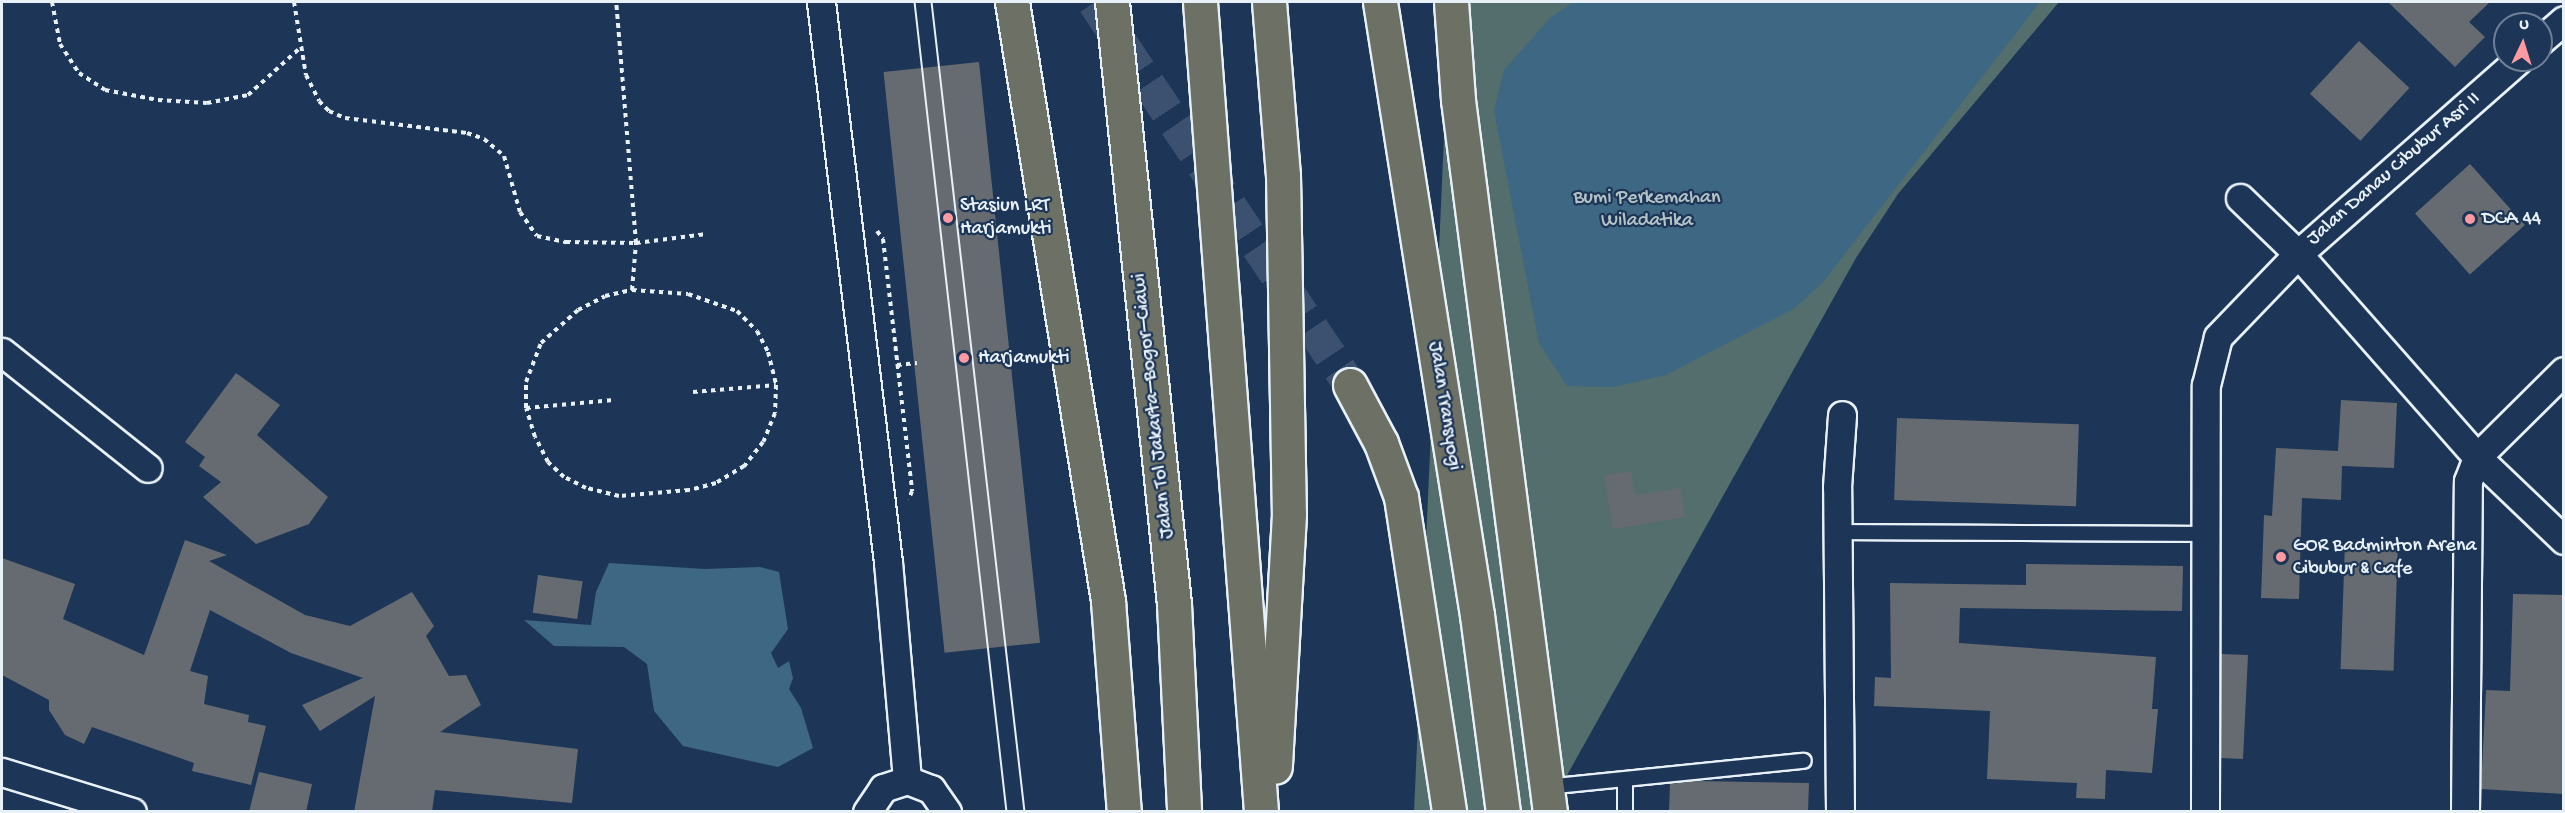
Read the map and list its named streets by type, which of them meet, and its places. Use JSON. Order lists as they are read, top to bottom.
{
  "streets": {
    "highway": ["Jalan Tol Jakarta–Bogor–Ciawi", "Jalan Transyogi"],
    "street": ["Jalan Danau Cibubur Asri II"]
  },
  "parks": ["Bumi Perkemahan Wiladatika"],
  "places": [
    "Stasiun LRT Harjamukti",
    "DCA 44",
    "Harjamukti",
    "GOR Badminton Arena Cibubur & Cafe"
  ],
  "north": "top"
}
